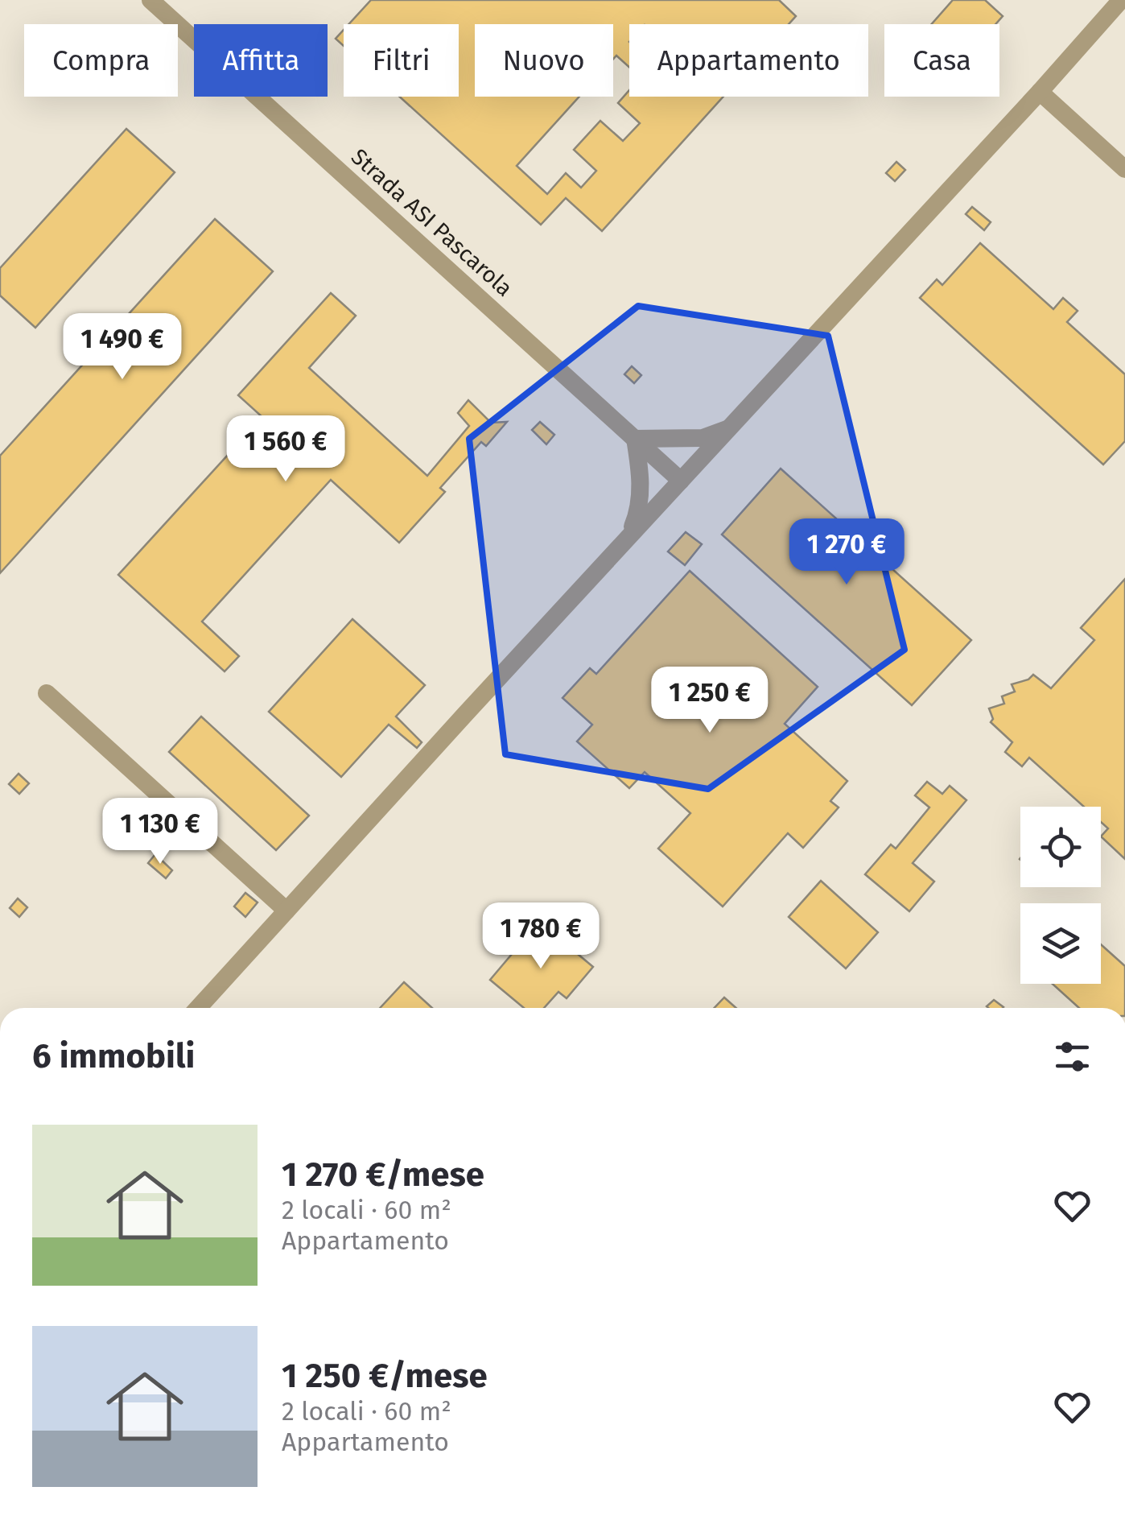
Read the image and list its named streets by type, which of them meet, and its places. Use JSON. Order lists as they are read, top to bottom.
{
  "streets": {
    "street": ["Strada ASI Pascarola"]
  },
  "page": {
    "chip": [
      "Compra",
      "Affitta",
      "Filtri",
      "Nuovo",
      "Appartamento",
      "Casa"
    ],
    "price": [
      "1 490 €",
      "1 560 €",
      "1 270 €",
      "1 250 €",
      "1 130 €",
      "1 780 €"
    ],
    "heading": "6 immobili",
    "list": [
      {
        "name": "1 270 €/mese",
        "note": "2 locali · 60 m² · Appartamento"
      },
      {
        "name": "1 250 €/mese",
        "note": "2 locali · 60 m² · Appartamento"
      }
    ]
  }
}
